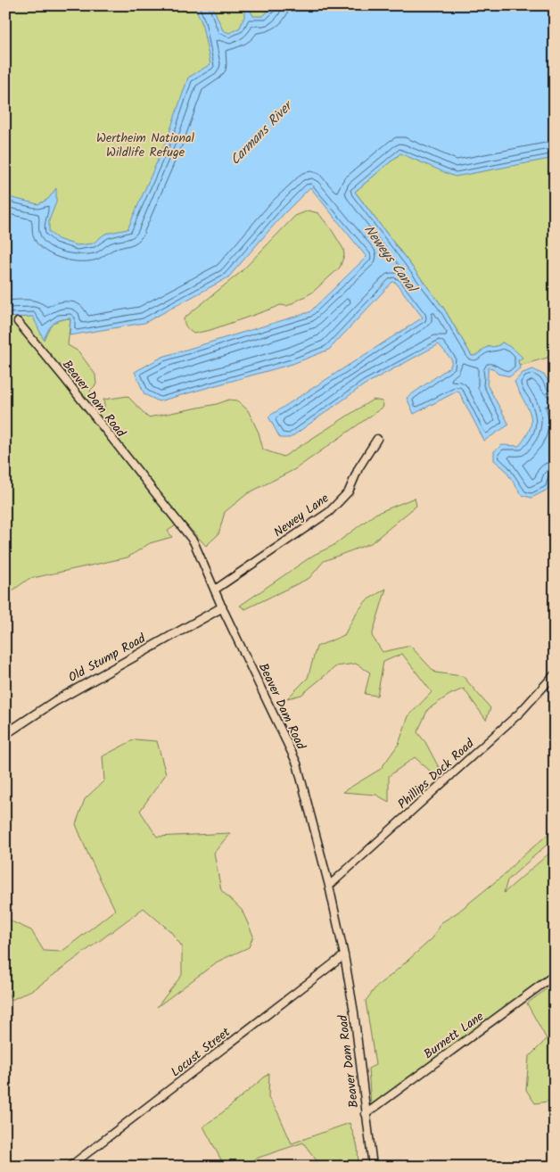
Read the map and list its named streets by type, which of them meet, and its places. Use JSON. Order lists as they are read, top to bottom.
{
  "streets": {
    "street": [
      "Beaver Dam Road",
      "Newey Lane",
      "Old Stump Road",
      "Phillips Dock Road",
      "Burnett Lane",
      "Locust Street"
    ]
  },
  "crossings": [
    ["Beaver Dam Road", "Newey Lane"],
    ["Beaver Dam Road", "Old Stump Road"],
    ["Beaver Dam Road", "Phillips Dock Road"],
    ["Beaver Dam Road", "Burnett Lane"],
    ["Beaver Dam Road", "Locust Street"]
  ],
  "water": ["Carmans River", "Neweys Canal"],
  "parks": ["Wertheim National Wildlife Refuge"]
}
